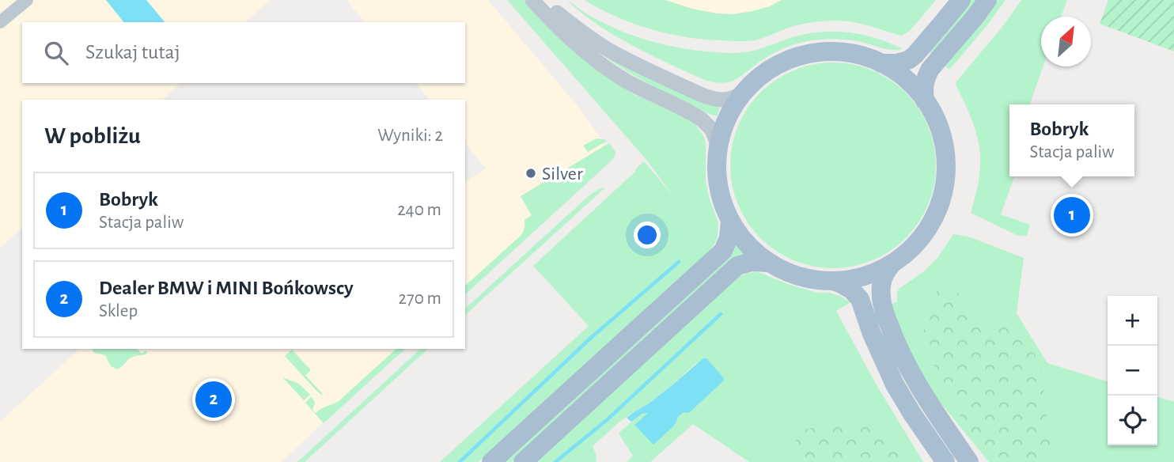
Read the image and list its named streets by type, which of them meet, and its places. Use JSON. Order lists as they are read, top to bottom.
{
  "places": ["Silver"],
  "north": "top right",
  "page": {
    "search": "Szukaj tutaj",
    "heading": ["W pobliżu", "Wyniki: 2"],
    "popup": ["Bobryk", "Stacja paliw"],
    "list": [
      {
        "mark": "1",
        "name": "Bobryk",
        "note": "Stacja paliw",
        "value": "240 m"
      },
      {
        "mark": "2",
        "name": "Dealer BMW i MINI Bońkowscy",
        "note": "Sklep",
        "value": "270 m"
      }
    ],
    "pins": ["1", "2"],
    "map_buttons": ["+", "−"]
  }
}
